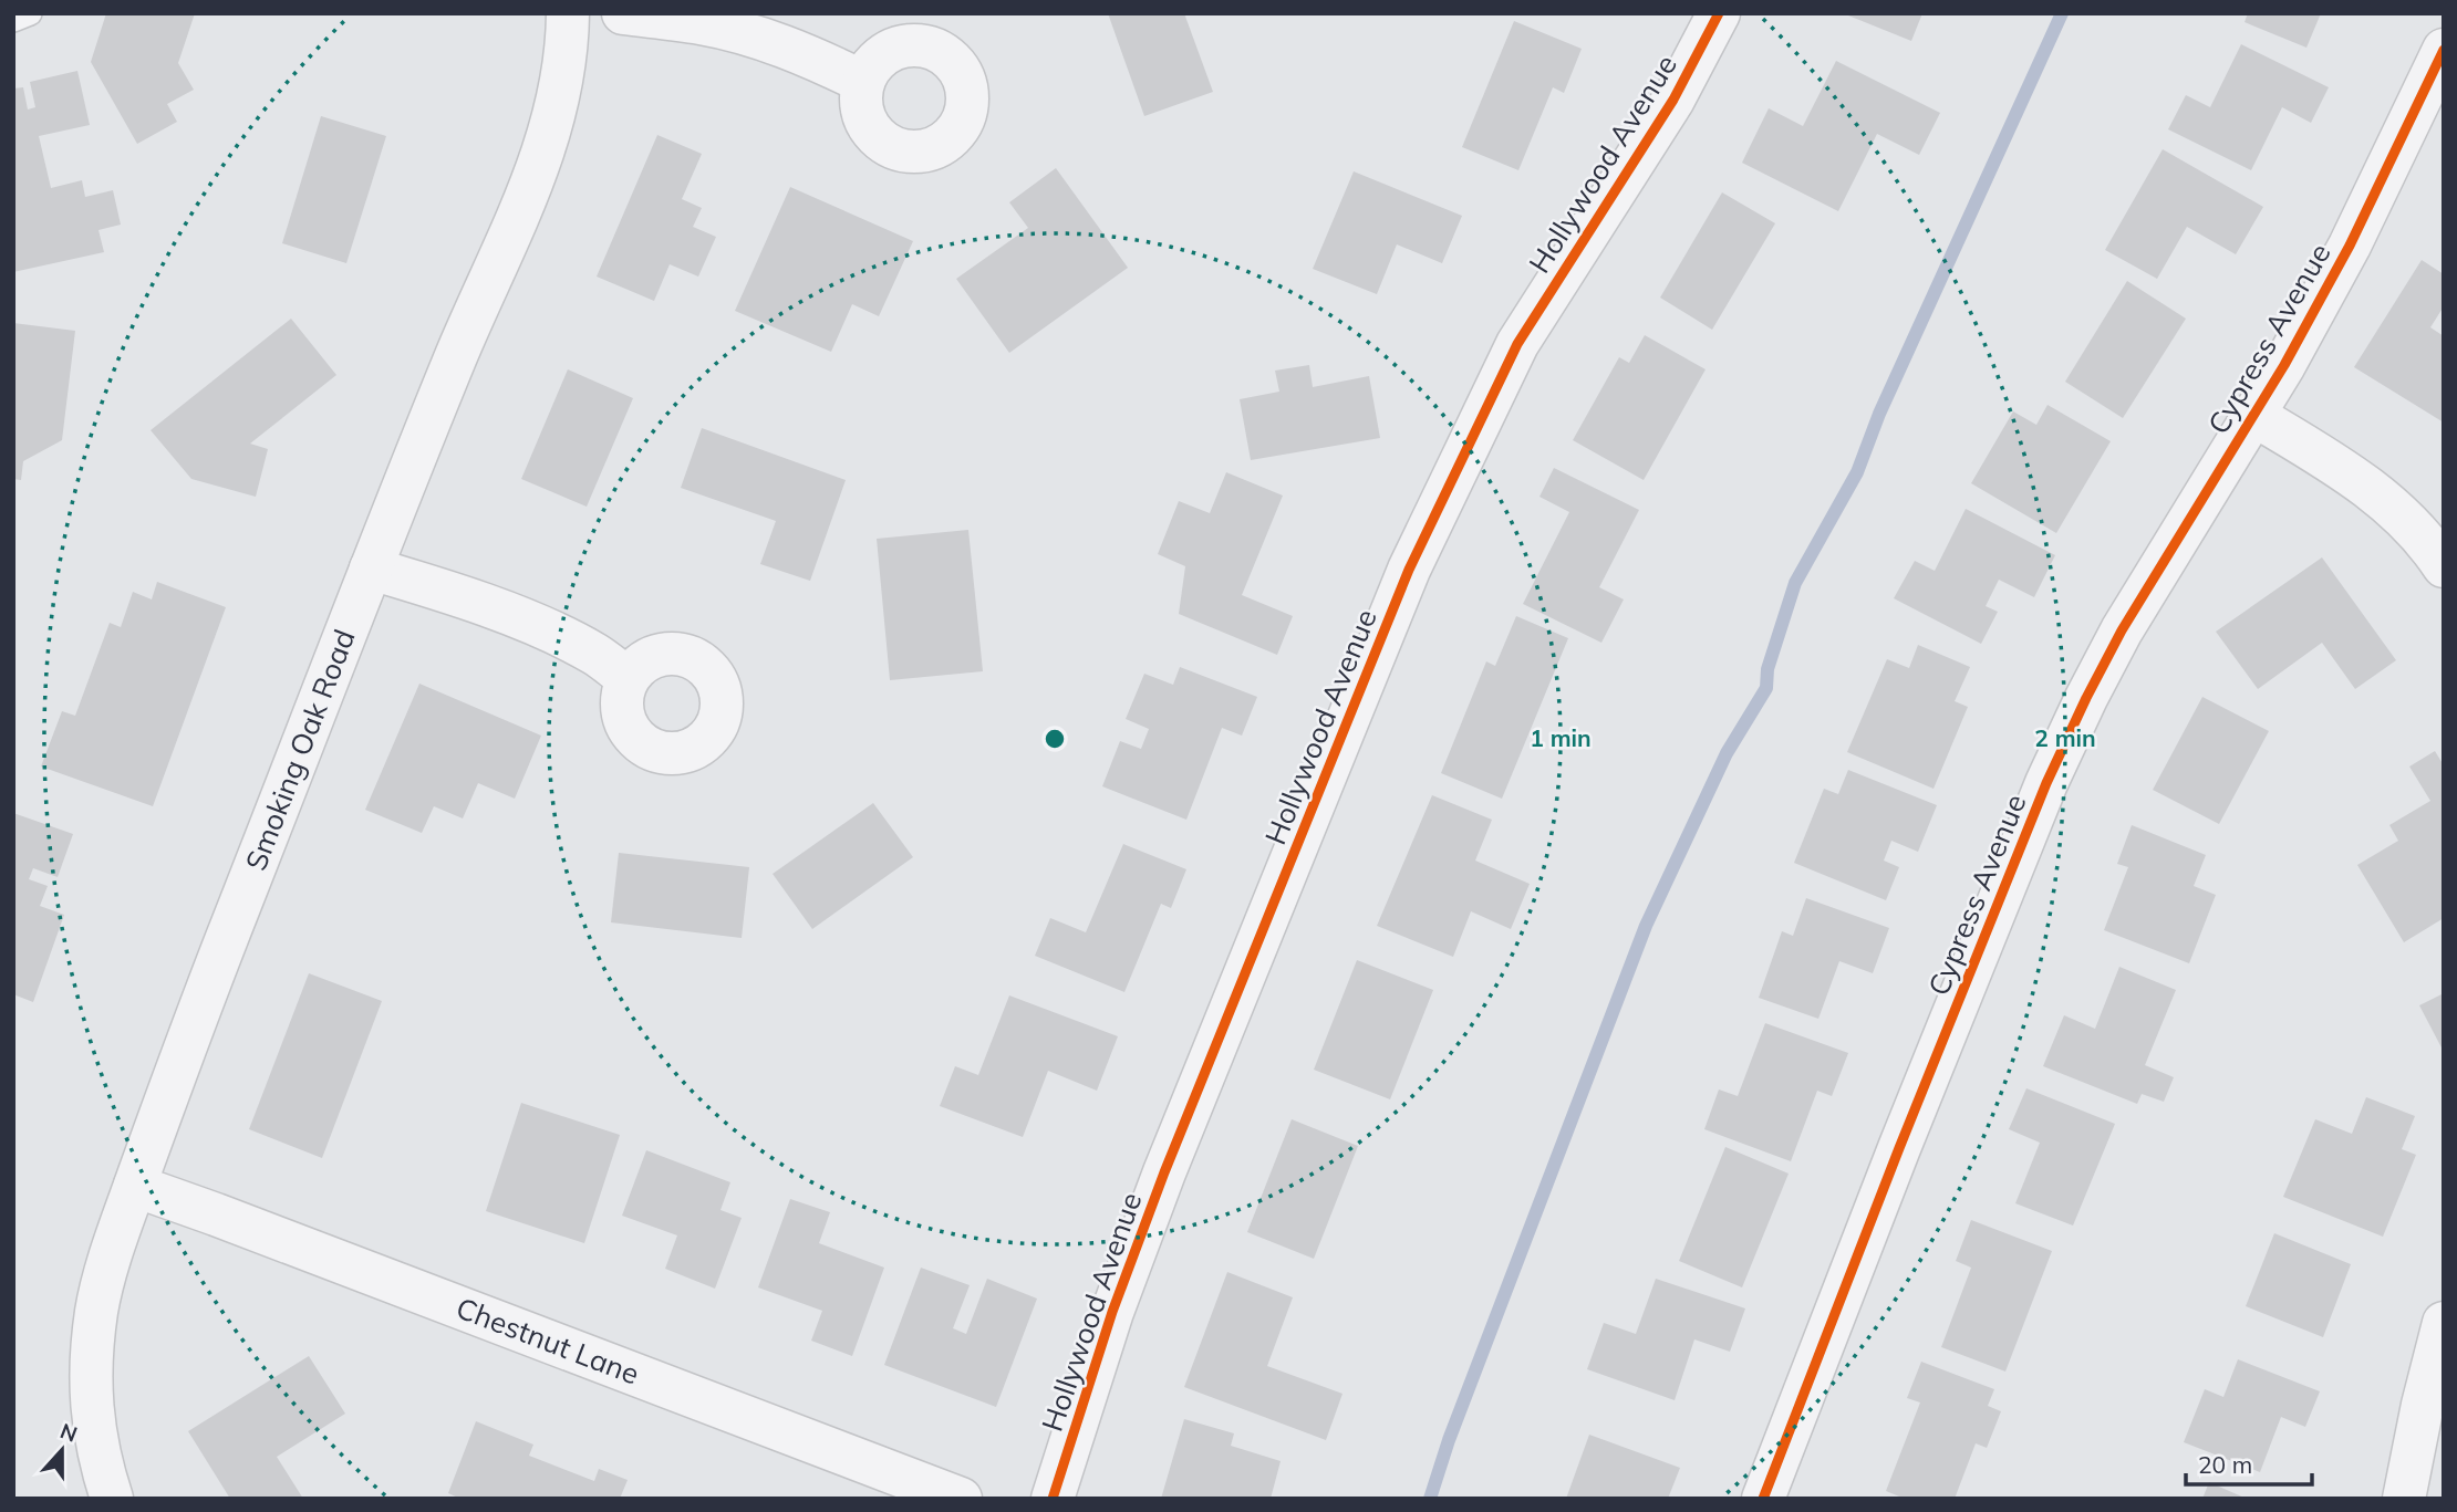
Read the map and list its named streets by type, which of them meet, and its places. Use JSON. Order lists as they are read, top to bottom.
{
  "streets": {
    "street": [
      "Hollywood Avenue",
      "Cypress Avenue",
      "Smoking Oak Road",
      "Chestnut Lane"
    ]
  },
  "crossings": [
    ["Smoking Oak Road", "Chestnut Lane"]
  ],
  "scale_bar": "20 m",
  "north": "top",
  "rings": ["1 min", "2 min"]
}
